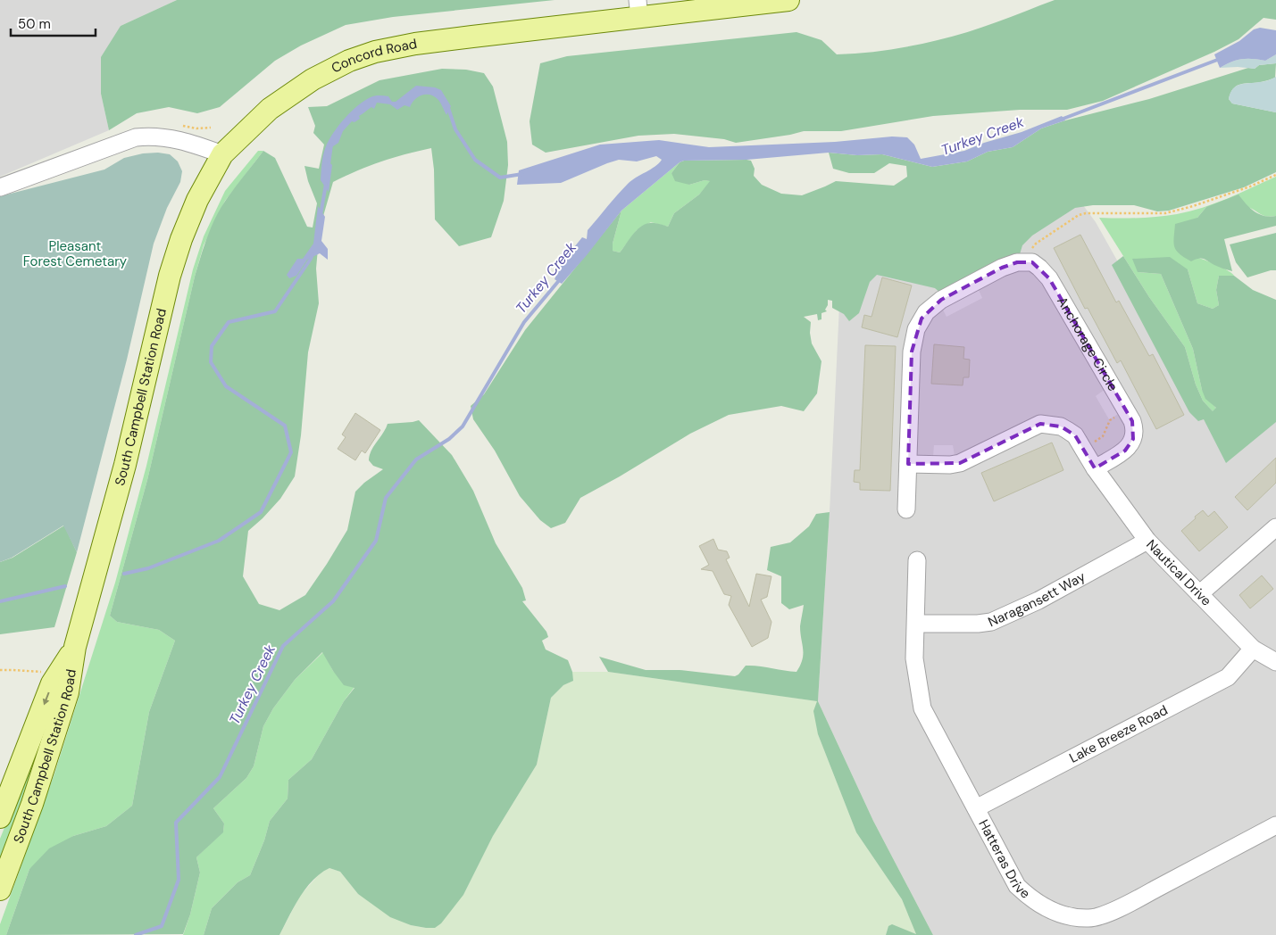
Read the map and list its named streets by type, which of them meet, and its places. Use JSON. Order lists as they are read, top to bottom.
{
  "streets": {
    "main road": ["Concord Road", "South Campbell Station Road"],
    "street": [
      "Anchorage Circle",
      "Nautical Drive",
      "Naragansett Way",
      "Lake Breeze Road",
      "Hatteras Drive"
    ]
  },
  "crossings": [
    ["Concord Road", "South Campbell Station Road"],
    ["Anchorage Circle", "Nautical Drive"],
    ["Nautical Drive", "Naragansett Way"],
    ["Nautical Drive", "Lake Breeze Road"],
    ["Naragansett Way", "Hatteras Drive"],
    ["Lake Breeze Road", "Hatteras Drive"]
  ],
  "water": ["Turkey Creek"],
  "parks": ["Pleasant Forest Cemetary"],
  "scale_bar": "50 m"
}
